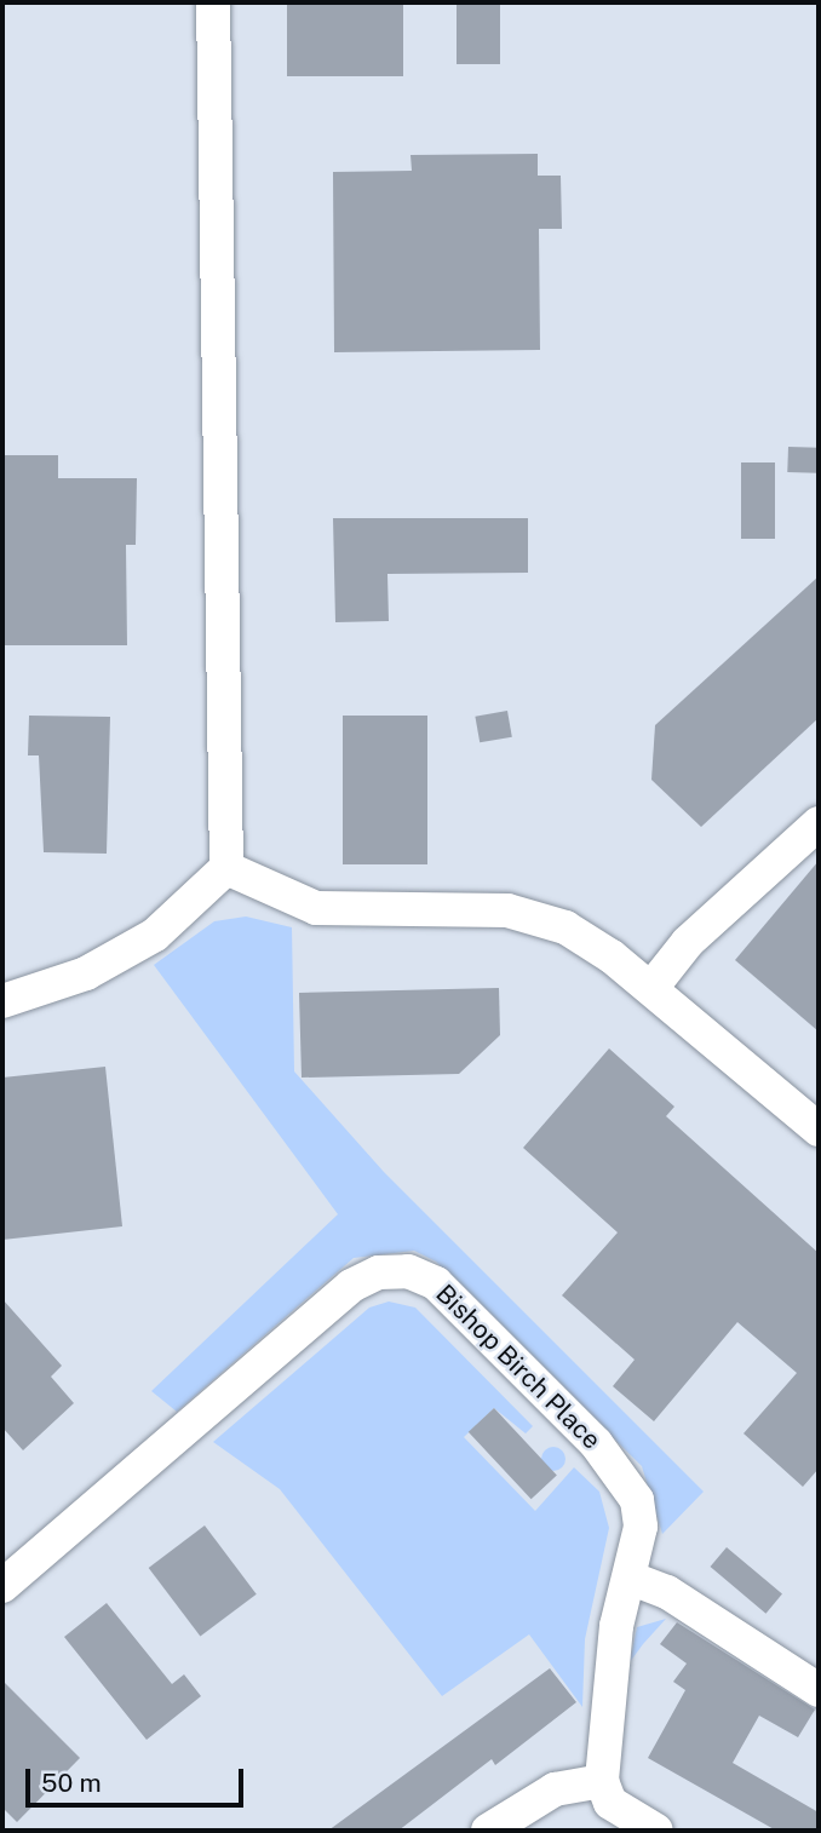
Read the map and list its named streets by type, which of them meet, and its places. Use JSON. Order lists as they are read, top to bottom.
{
  "streets": {
    "street": ["Bishop Birch Place"]
  },
  "scale_bar": "50 m"
}
